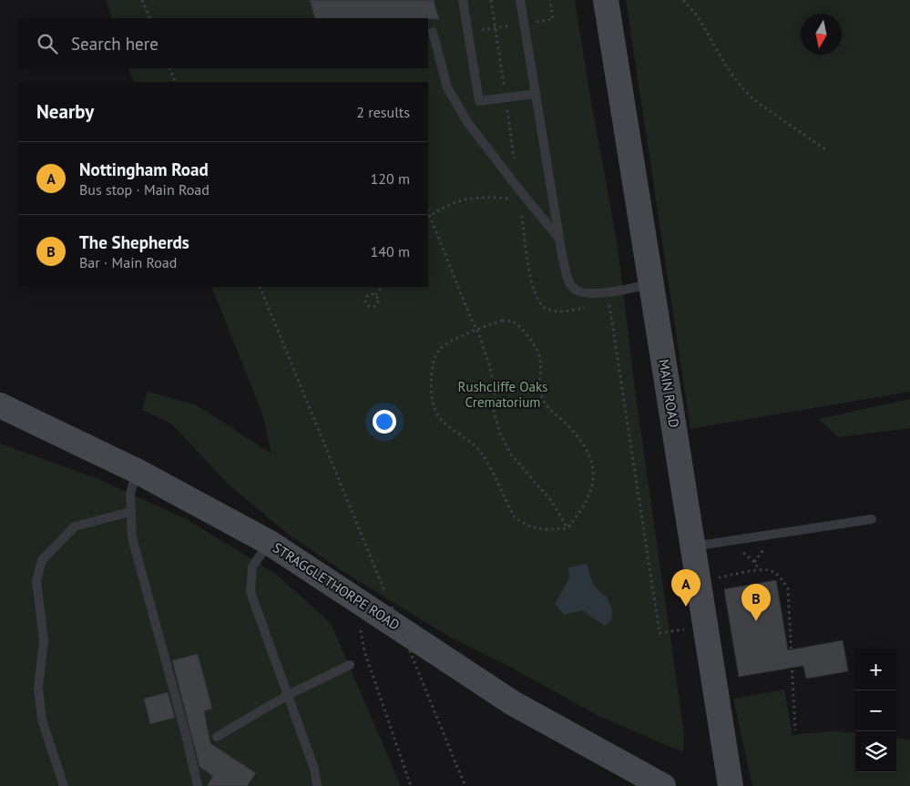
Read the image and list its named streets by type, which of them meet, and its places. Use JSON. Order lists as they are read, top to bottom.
{
  "streets": {
    "street": ["MAIN ROAD", "STRAGGLETHORPE ROAD"]
  },
  "parks": ["Rushcliffe Oaks Crematorium"],
  "north": "bottom",
  "page": {
    "search": "Search here",
    "heading": ["Nearby", "2 results"],
    "list": [
      {
        "mark": "A",
        "name": "Nottingham Road",
        "note": "Bus stop · Main Road",
        "value": "120 m"
      },
      {
        "mark": "B",
        "name": "The Shepherds",
        "note": "Bar · Main Road",
        "value": "140 m"
      }
    ],
    "pins": ["A", "B"],
    "map_buttons": ["+", "−"]
  }
}
